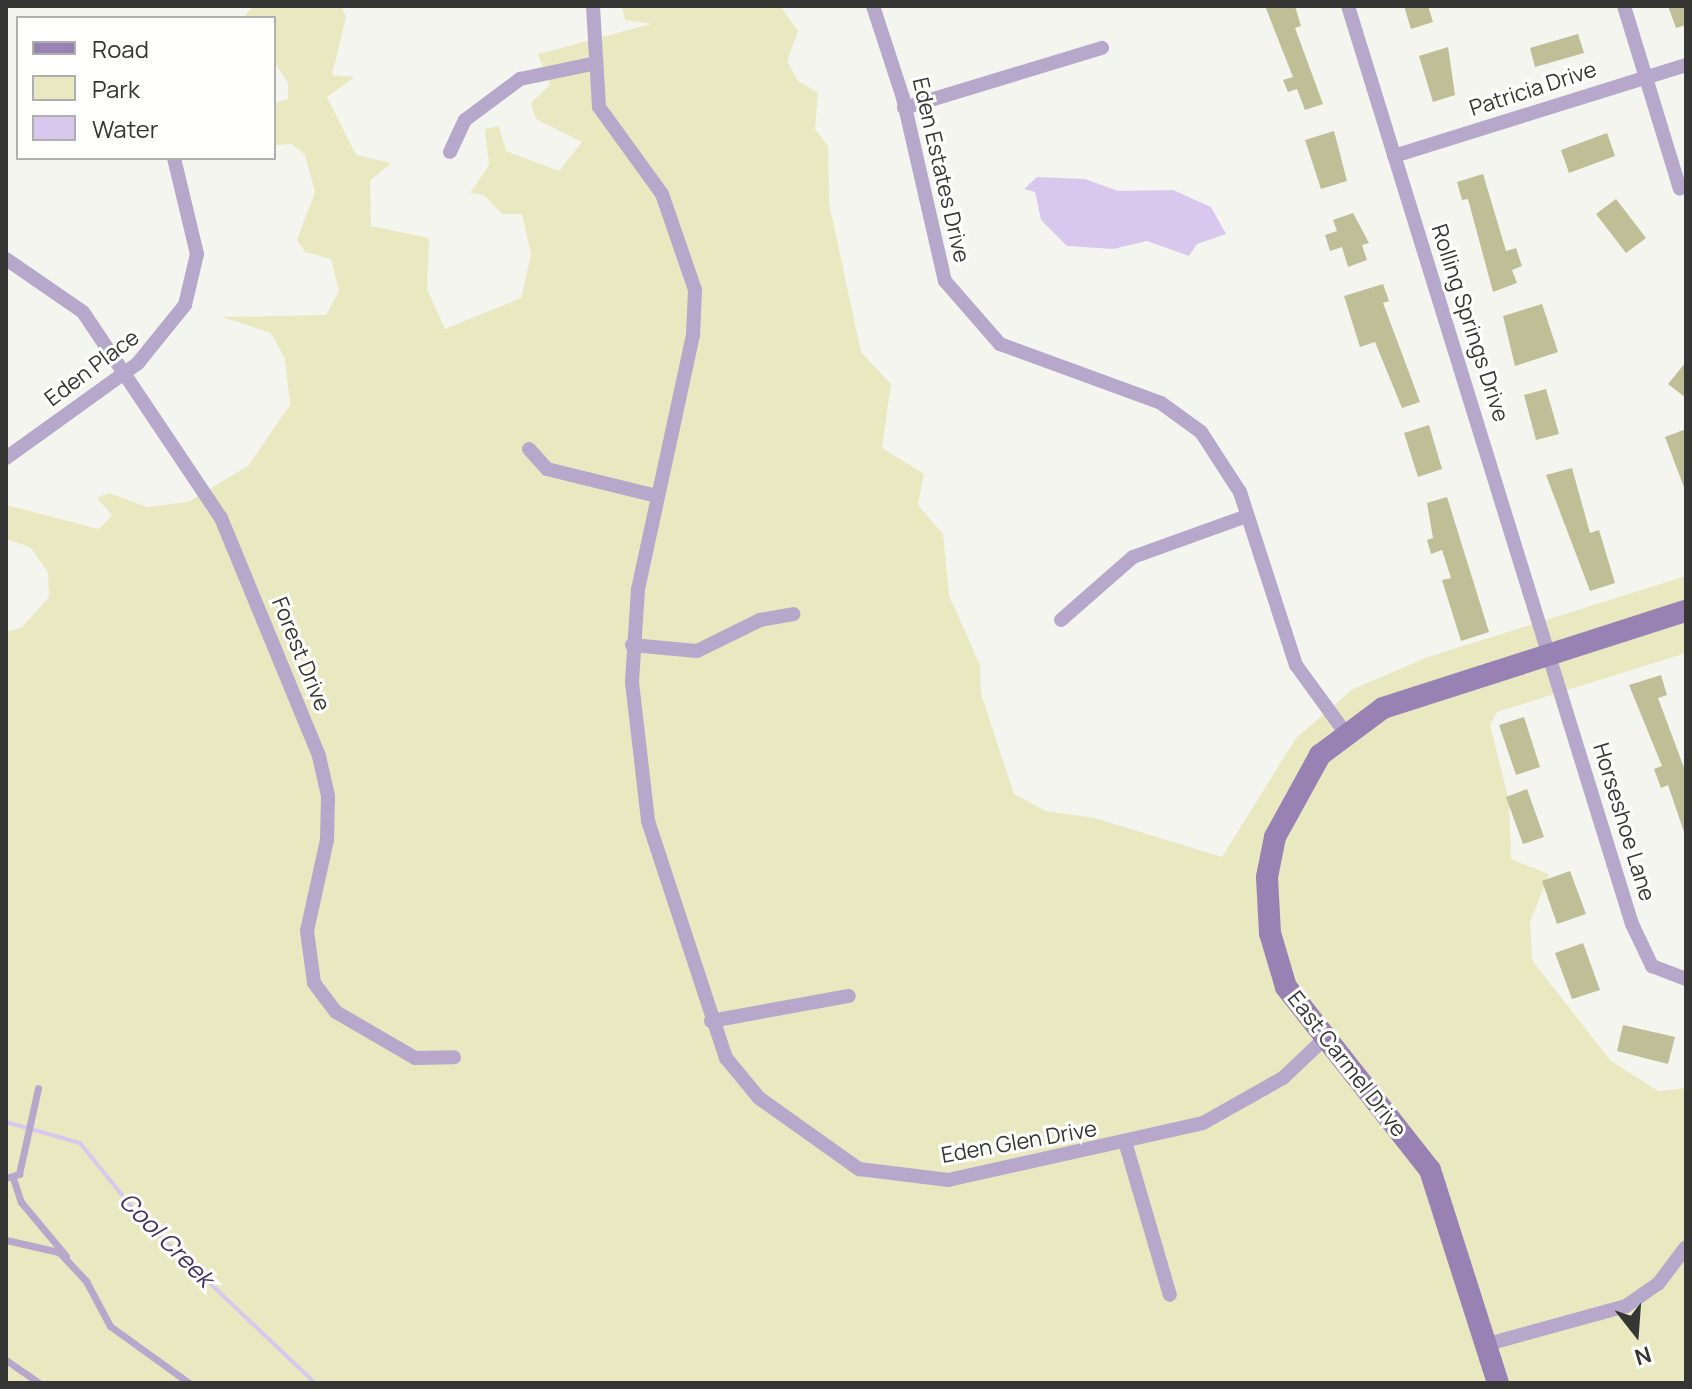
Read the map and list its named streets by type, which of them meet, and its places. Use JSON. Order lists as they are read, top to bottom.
{
  "streets": {
    "street": [
      "Patricia Drive",
      "Eden Estates Drive",
      "Rolling Springs Drive",
      "Eden Place",
      "Forest Drive",
      "Horseshoe Lane",
      "East Carmel Drive",
      "Eden Glen Drive"
    ]
  },
  "crossings": [
    ["Patricia Drive", "Rolling Springs Drive"],
    ["Eden Estates Drive", "East Carmel Drive"],
    ["Rolling Springs Drive", "Horseshoe Lane"],
    ["Rolling Springs Drive", "East Carmel Drive"],
    ["Eden Place", "Forest Drive"],
    ["Horseshoe Lane", "East Carmel Drive"],
    ["East Carmel Drive", "Eden Glen Drive"]
  ],
  "water": ["Cool Creek"],
  "legend": ["Road", "Park", "Water"],
  "north": "bottom"
}
